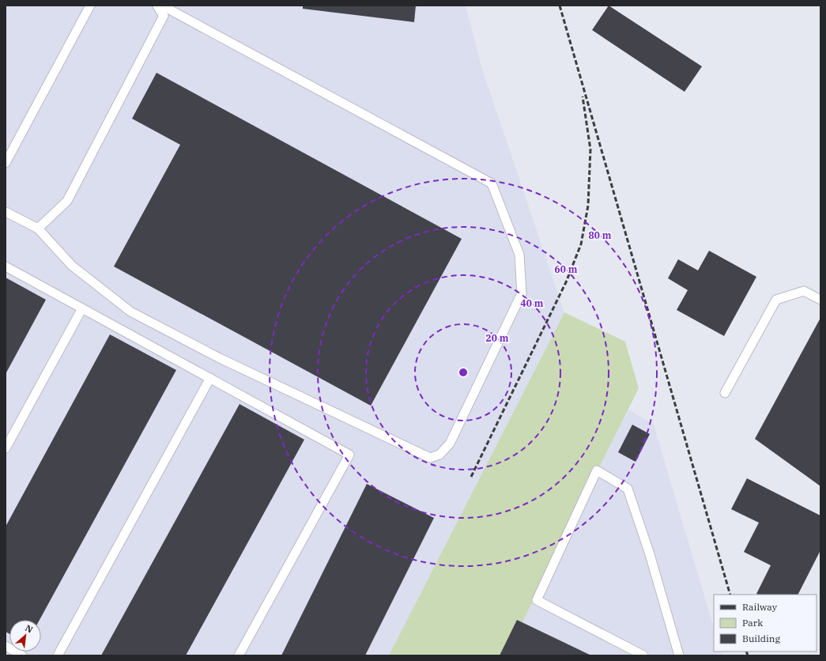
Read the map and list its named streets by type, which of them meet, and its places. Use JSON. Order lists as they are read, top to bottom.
{
  "legend": ["Railway", "Park", "Building"],
  "north": "top right",
  "rings": [
    "80 m",
    "60 m",
    "40 m",
    "20 m"
  ]
}
